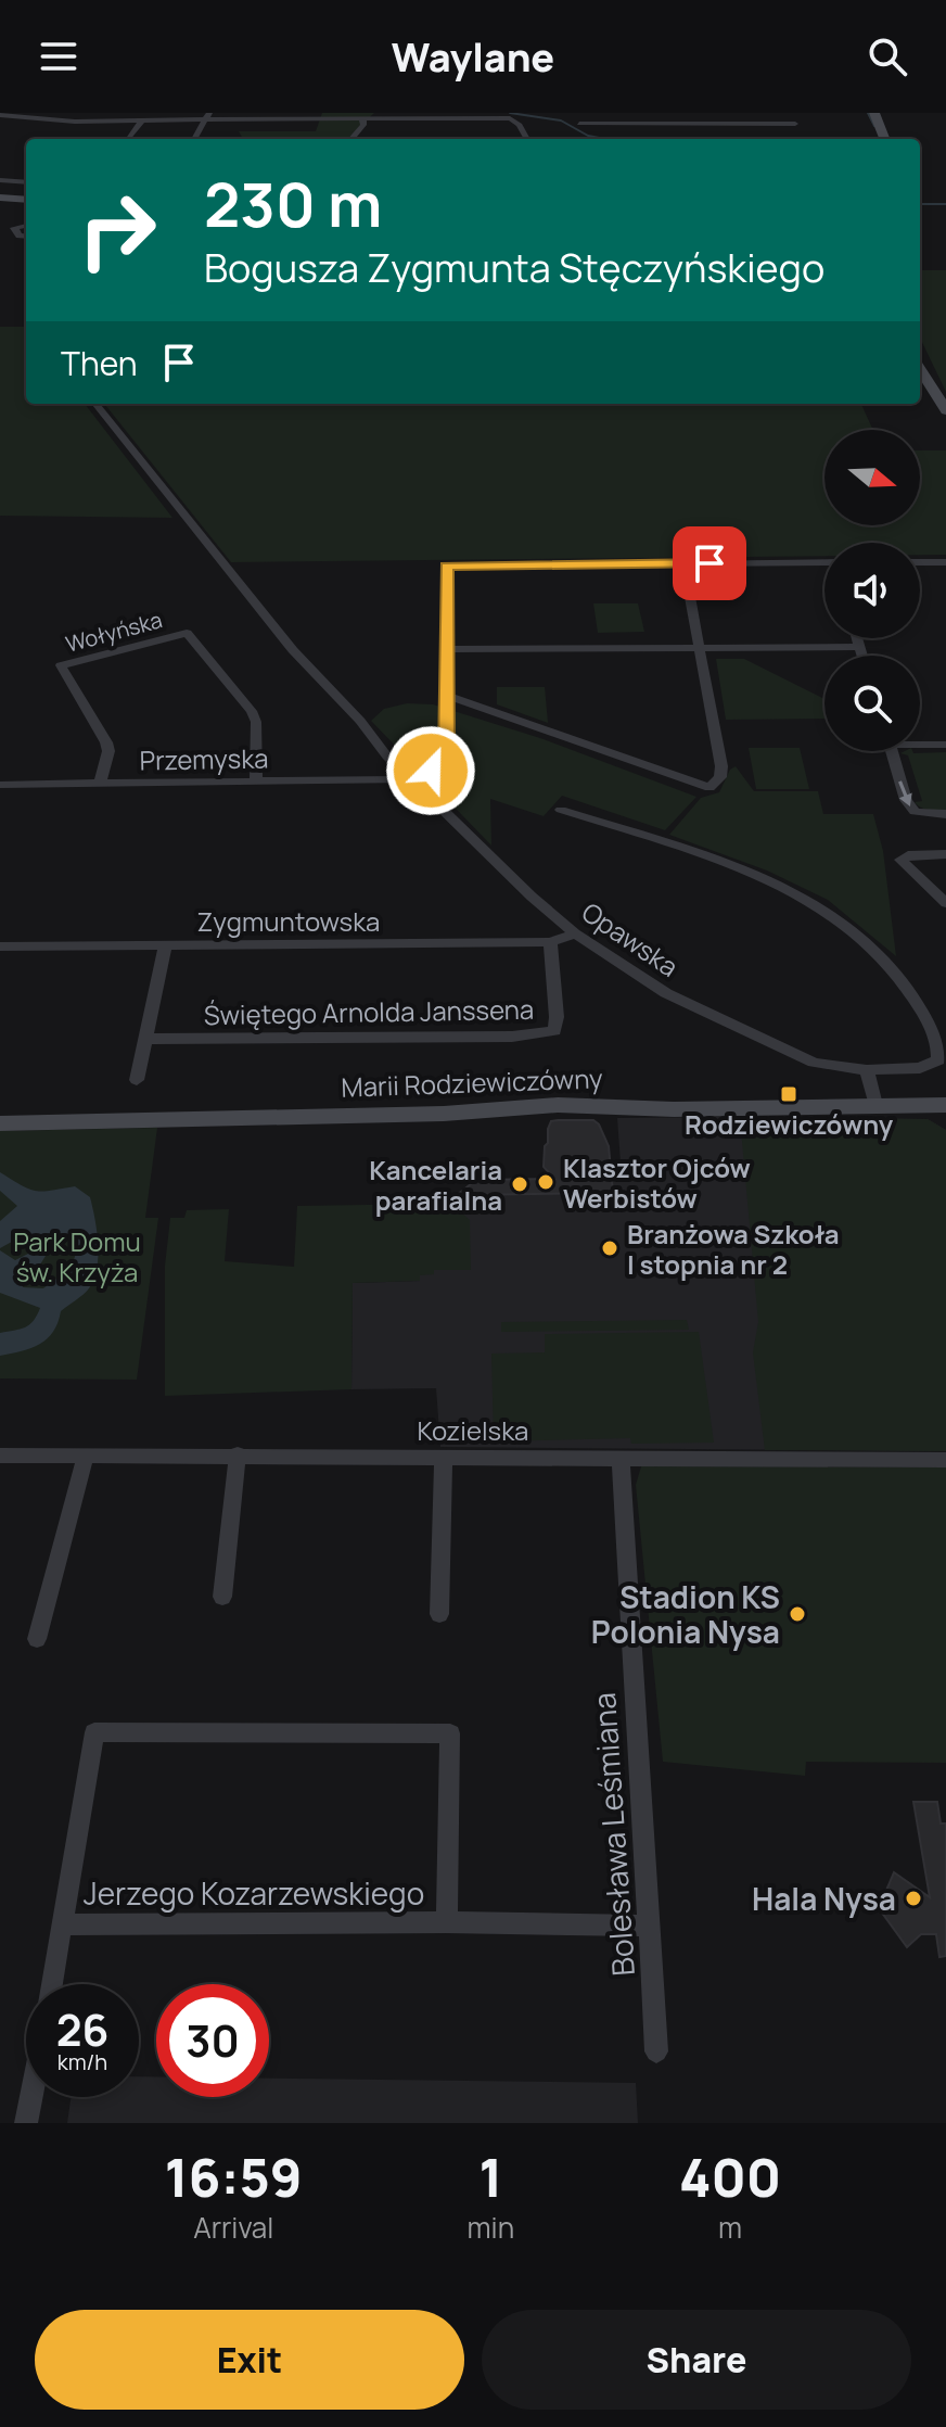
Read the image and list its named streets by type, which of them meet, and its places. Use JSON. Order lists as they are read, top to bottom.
{
  "streets": {
    "street": [
      "Wołyńska",
      "Przemyska",
      "Zygmuntowska",
      "Opawska",
      "Świętego Arnolda Janssena",
      "Marii Rodziewiczówny",
      "Kozielska",
      "Bolesława Leśmiana",
      "Jerzego Kozarzewskiego"
    ]
  },
  "crossings": [
    ["Wołyńska", "Przemyska"],
    ["Przemyska", "Opawska"],
    ["Zygmuntowska", "Opawska"],
    ["Zygmuntowska", "Świętego Arnolda Janssena"],
    ["Kozielska", "Bolesława Leśmiana"],
    ["Bolesława Leśmiana", "Jerzego Kozarzewskiego"]
  ],
  "parks": ["Park Domu św. Krzyża"],
  "places": {
    "transit": ["Rodziewiczówny"],
    "other": [
      "Klasztor Ojców Werbistów",
      "Kancelaria parafialna",
      "Branżowa Szkoła I stopnia nr 2",
      "Stadion KS Polonia Nysa",
      "Hala Nysa"
    ]
  },
  "north": "right",
  "page": {
    "header": "Waylane",
    "turn": ["230 m", "Bogusza Zygmunta Stęczyńskiego"],
    "then": "Then",
    "speed": "26 km/h",
    "limit": "30",
    "eta": [
      "16:59",
      "Arrival",
      "1",
      "min",
      "400",
      "m"
    ],
    "buttons": ["Exit", "Share"]
  }
}
